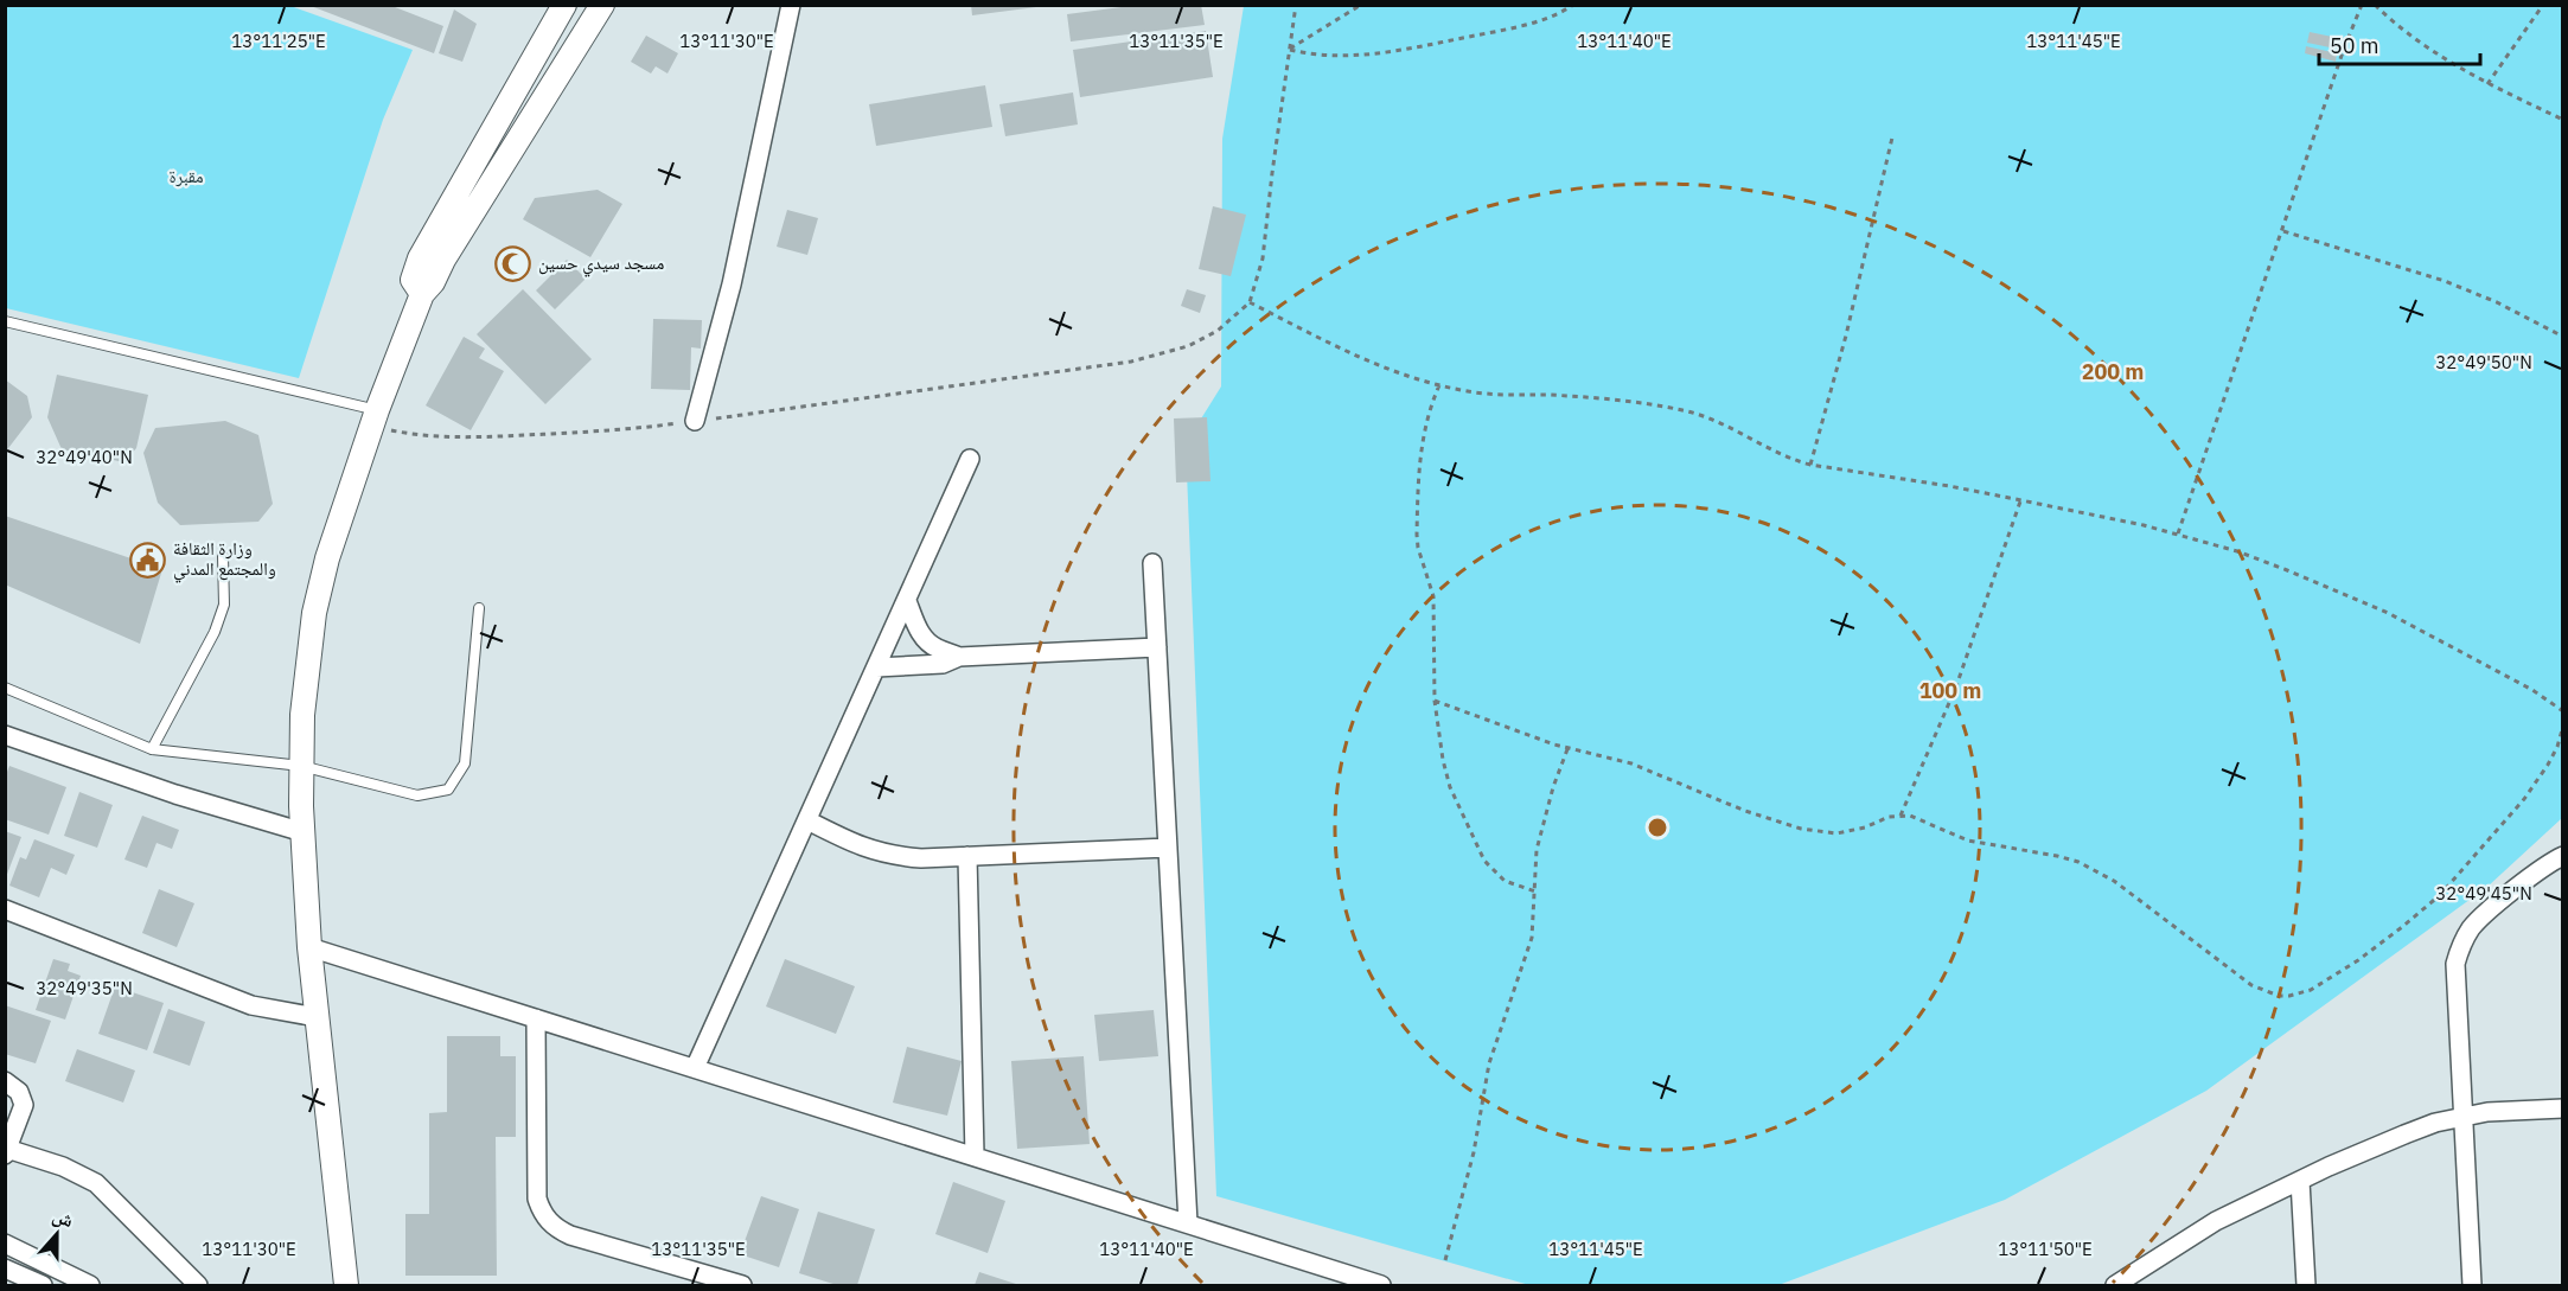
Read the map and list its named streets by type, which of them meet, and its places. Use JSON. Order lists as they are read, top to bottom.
{
  "parks": ["مقبرة"],
  "places": {
    "mosque": ["مسجد سيدي حسين"],
    "public building": ["وزارة الثقافة والمجتمع المدني"]
  },
  "scale_bar": "50 m",
  "north": "top",
  "coordinates": [
    "13°11'25\"E",
    "13°11'30\"E",
    "13°11'35\"E",
    "13°11'40\"E",
    "13°11'45\"E",
    "32°49'50\"N",
    "32°49'40\"N",
    "32°49'45\"N",
    "32°49'35\"N",
    "13°11'50\"E"
  ],
  "rings": ["200 m", "100 m"]
}
